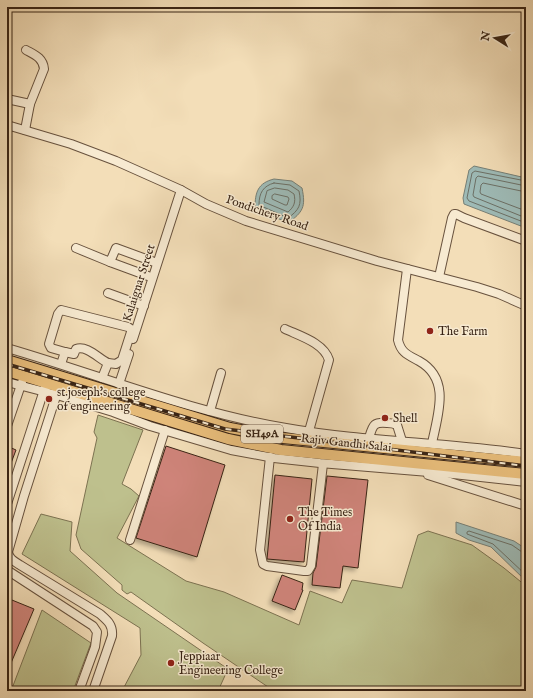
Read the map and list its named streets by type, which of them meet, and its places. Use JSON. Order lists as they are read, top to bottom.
{
  "streets": {
    "main road": ["SH49A", "Rajiv Gandhi Salai"],
    "street": ["Pondichery Road", "Kalaignar Street"]
  },
  "crossings": [
    ["Pondichery Road", "Kalaignar Street"]
  ],
  "places": [
    "The Farm",
    "st.joseph's college of engineering",
    "Shell",
    "The Times Of India",
    "Jeppiaar Engineering College"
  ],
  "north": "left"
}
